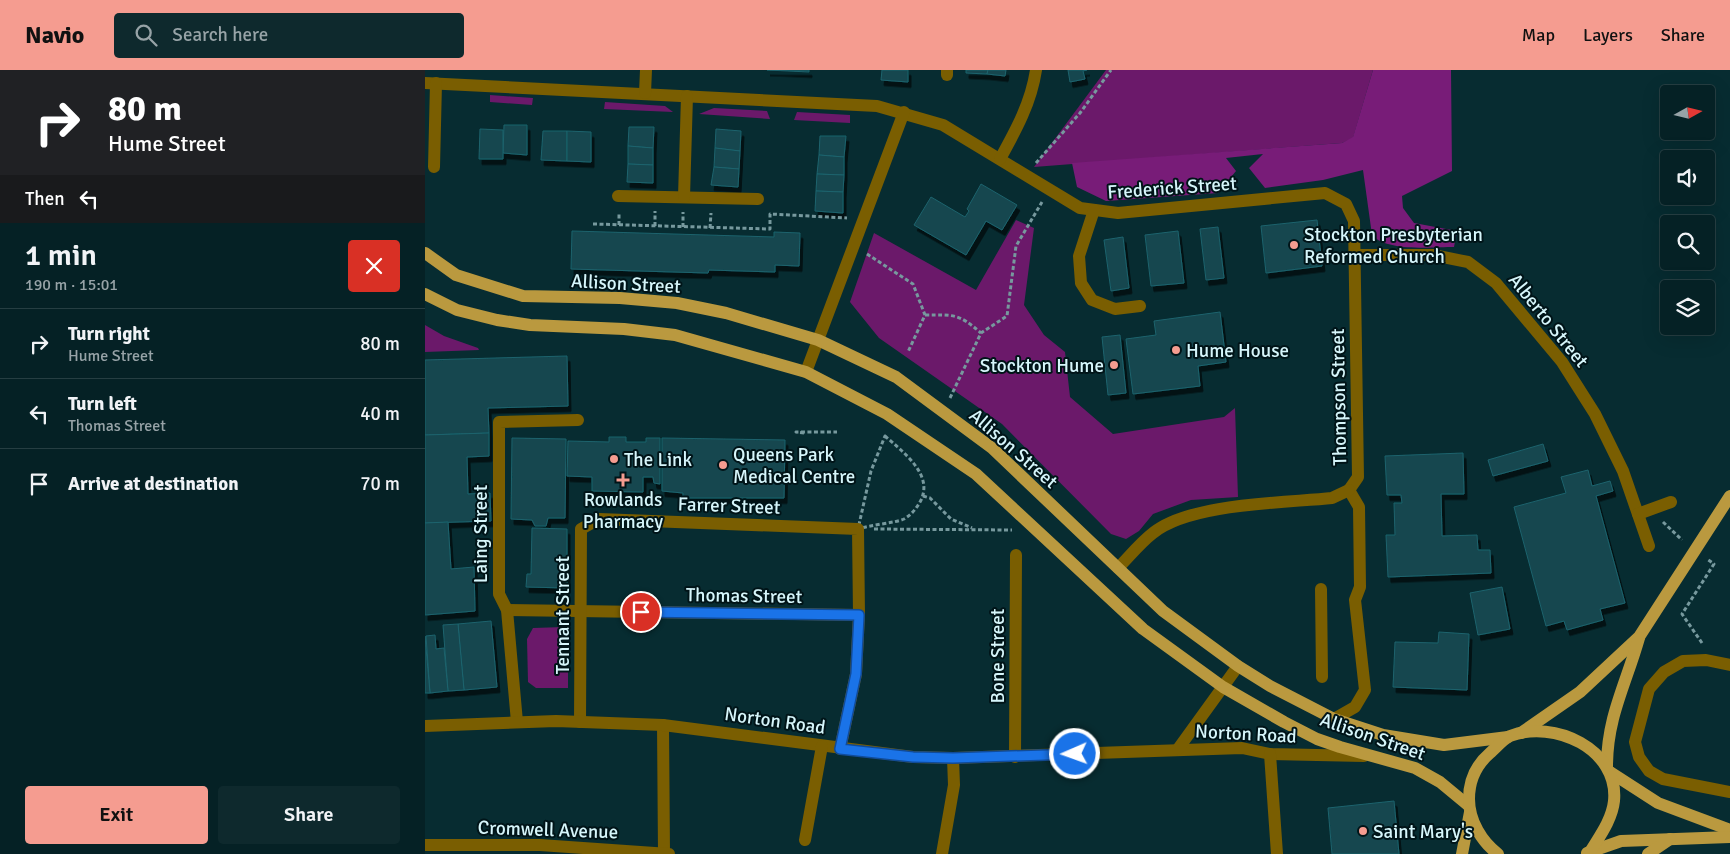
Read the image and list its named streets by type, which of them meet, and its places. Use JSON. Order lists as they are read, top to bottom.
{
  "streets": {
    "main road": ["Allison Street"],
    "street": [
      "Frederick Street",
      "Alberto Street",
      "Thompson Street",
      "Farrer Street",
      "Laing Street",
      "Thomas Street",
      "Tennant Street",
      "Bone Street",
      "Norton Road",
      "Cromwell Avenue"
    ]
  },
  "crossings": [
    ["Frederick Street", "Thompson Street"],
    ["Allison Street", "Thompson Street"],
    ["Allison Street", "Norton Road"],
    ["Alberto Street", "Thompson Street"],
    ["Farrer Street", "Tennant Street"],
    ["Laing Street", "Thomas Street"],
    ["Laing Street", "Norton Road"],
    ["Thomas Street", "Tennant Street"],
    ["Tennant Street", "Norton Road"],
    ["Bone Street", "Norton Road"]
  ],
  "places": {
    "other": [
      "Stockton Presbyterian Reformed Church",
      "Hume House",
      "Stockton Hume",
      "The Link",
      "Queens Park Medical Centre",
      "Saint Mary's"
    ],
    "health": ["Rowlands Pharmacy"]
  },
  "north": "right",
  "page": {
    "header": "Navio",
    "search": "Search here",
    "nav": ["Map", "Layers", "Share"],
    "turn": ["80 m", "Hume Street"],
    "then": "Then",
    "heading": ["1 min", "190 m · 15:01"],
    "list": [
      {
        "name": "Turn right",
        "note": "Hume Street",
        "value": "80 m"
      },
      {
        "name": "Turn left",
        "note": "Thomas Street",
        "value": "40 m"
      },
      {
        "name": "Arrive at destination",
        "value": "70 m"
      }
    ],
    "buttons": ["Exit", "Share"]
  }
}
